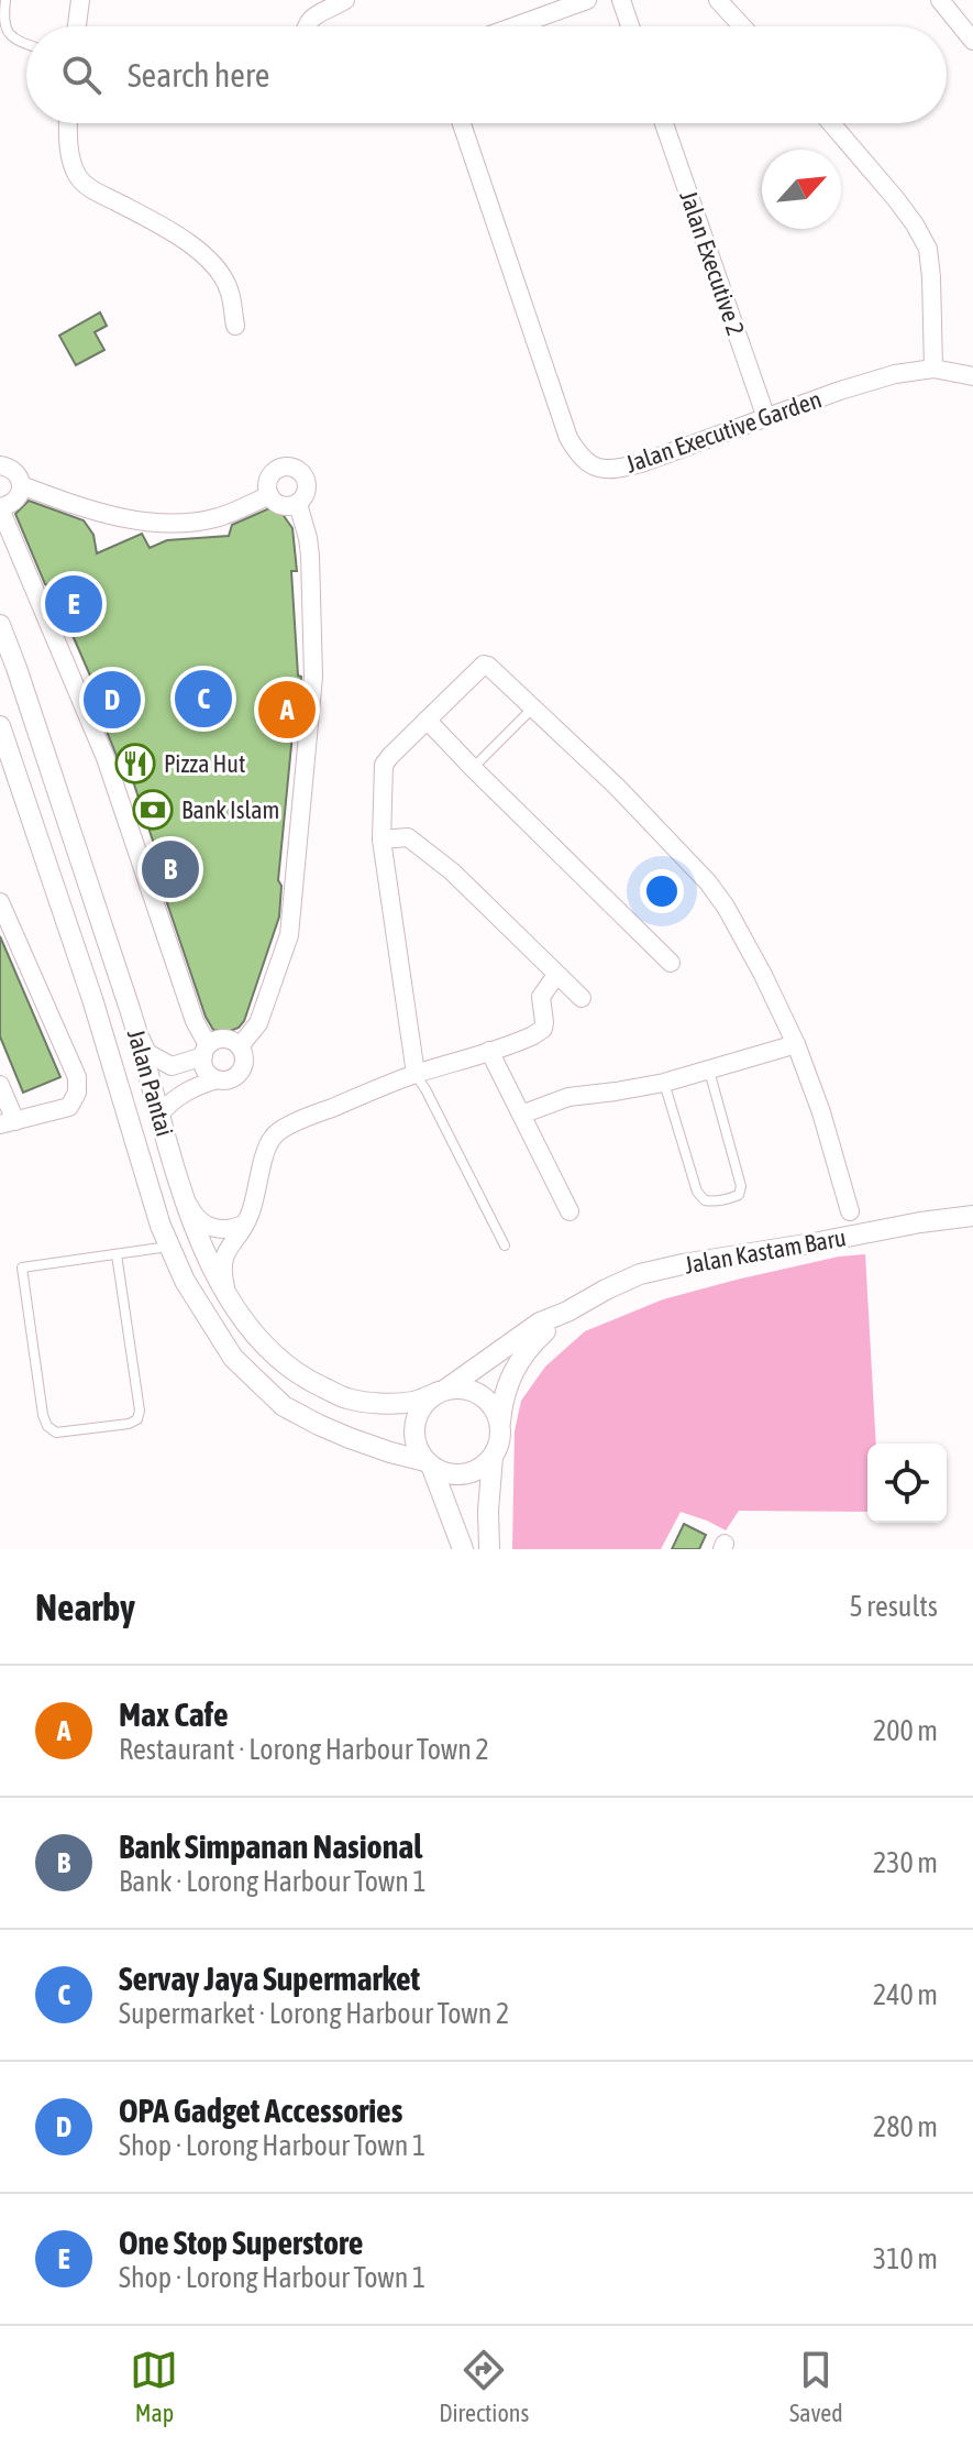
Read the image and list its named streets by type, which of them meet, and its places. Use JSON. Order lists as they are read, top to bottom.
{
  "streets": {
    "street": [
      "Jalan Executive 2",
      "Jalan Executive Garden",
      "Jalan Pantai",
      "Jalan Kastam Baru"
    ]
  },
  "crossings": [
    ["Jalan Executive 2", "Jalan Executive Garden"],
    ["Jalan Pantai", "Jalan Kastam Baru"]
  ],
  "places": {
    "restaurant": ["Pizza Hut"],
    "bank": ["Bank Islam"]
  },
  "north": "top right",
  "page": {
    "search": "Search here",
    "pins": [
      "E",
      "C",
      "D",
      "A",
      "B"
    ],
    "heading": ["Nearby", "5 results"],
    "list": [
      {
        "mark": "A",
        "name": "Max Cafe",
        "note": "Restaurant · Lorong Harbour Town 2",
        "value": "200 m"
      },
      {
        "mark": "B",
        "name": "Bank Simpanan Nasional",
        "note": "Bank · Lorong Harbour Town 1",
        "value": "230 m"
      },
      {
        "mark": "C",
        "name": "Servay Jaya Supermarket",
        "note": "Supermarket · Lorong Harbour Town 2",
        "value": "240 m"
      },
      {
        "mark": "D",
        "name": "OPA Gadget Accessories",
        "note": "Shop · Lorong Harbour Town 1",
        "value": "280 m"
      },
      {
        "mark": "E",
        "name": "One Stop Superstore",
        "note": "Shop · Lorong Harbour Town 1",
        "value": "310 m"
      }
    ],
    "nav": ["Map", "Directions", "Saved"]
  }
}
